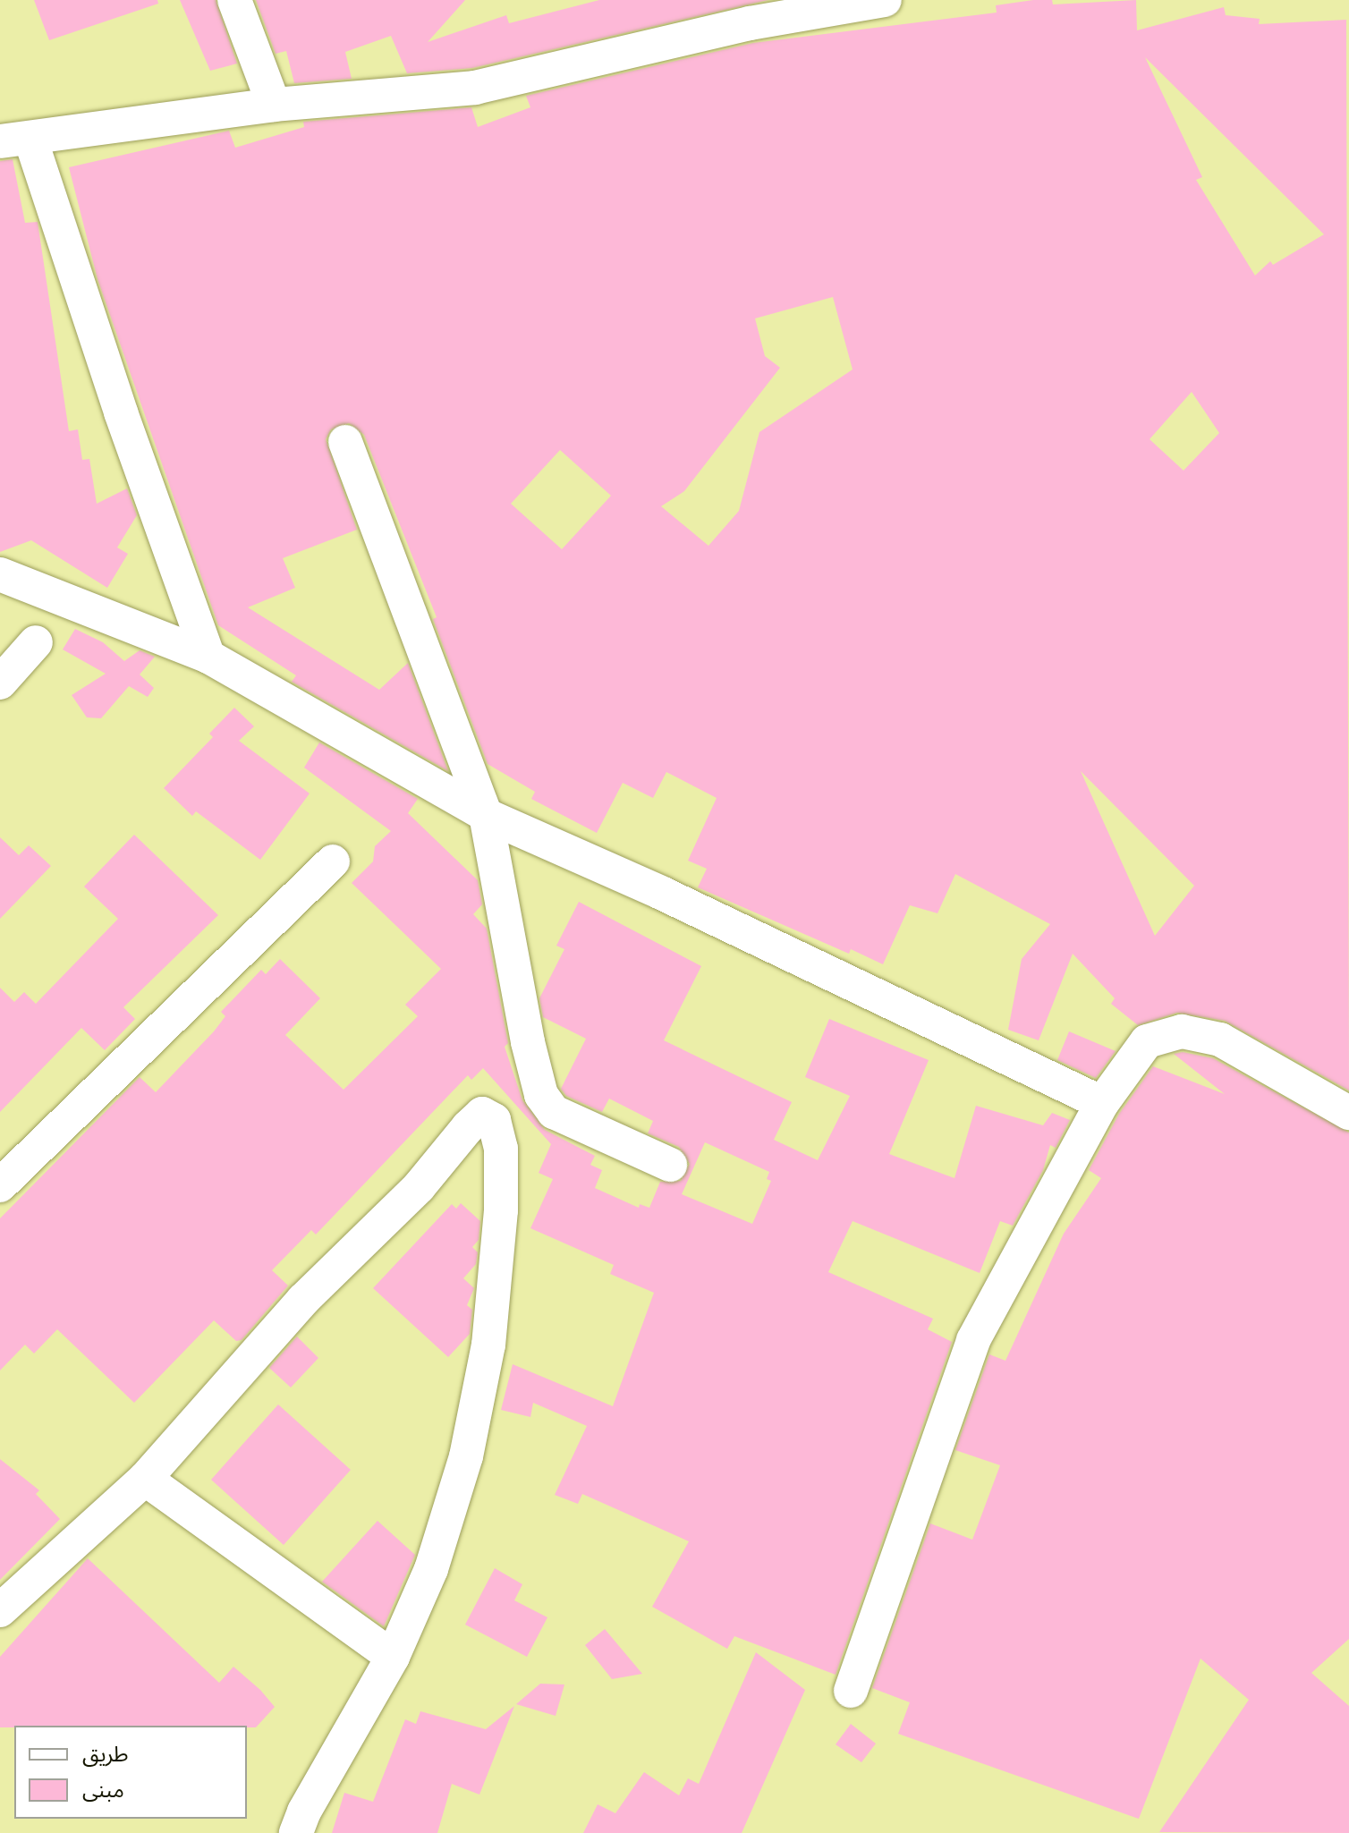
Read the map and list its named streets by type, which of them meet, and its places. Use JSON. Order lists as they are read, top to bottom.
{
  "legend": ["طريق", "مبنى"]
}
